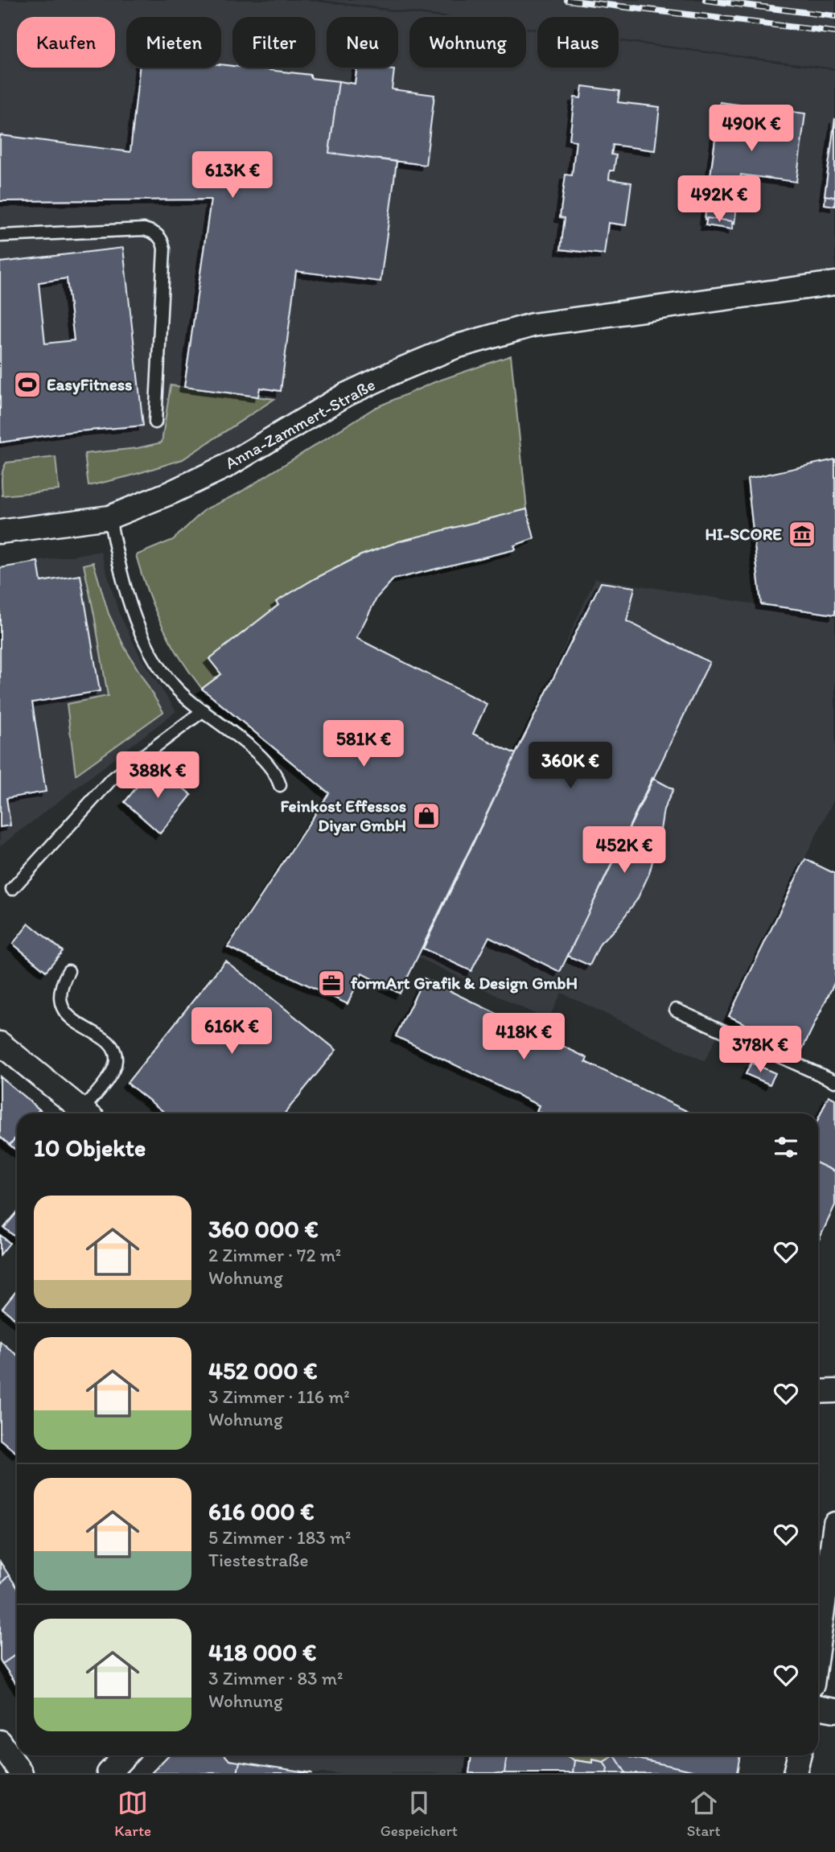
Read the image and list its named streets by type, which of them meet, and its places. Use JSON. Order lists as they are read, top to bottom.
{
  "streets": {
    "street": ["Anna-Zammert-Straße"]
  },
  "places": {
    "sports": ["EasyFitness"],
    "museum": ["HI-SCORE"],
    "shop": ["Feinkost Effessos Diyar GmbH"],
    "office": ["formArt Grafik & Design GmbH"]
  },
  "page": {
    "chip": [
      "Kaufen",
      "Mieten",
      "Filter",
      "Neu",
      "Wohnung",
      "Haus"
    ],
    "price": [
      "490K €",
      "613K €",
      "492K €",
      "581K €",
      "360K €",
      "388K €",
      "452K €",
      "616K €",
      "418K €",
      "378K €"
    ],
    "heading": "10 Objekte",
    "list": [
      {
        "name": "360 000 €",
        "note": "2 Zimmer · 72 m² · Wohnung"
      },
      {
        "name": "452 000 €",
        "note": "3 Zimmer · 116 m² · Wohnung"
      },
      {
        "name": "616 000 €",
        "note": "5 Zimmer · 183 m² · Tiestestraße"
      },
      {
        "name": "418 000 €",
        "note": "3 Zimmer · 83 m² · Wohnung"
      }
    ],
    "tabs": ["Karte", "Gespeichert", "Start"]
  }
}
